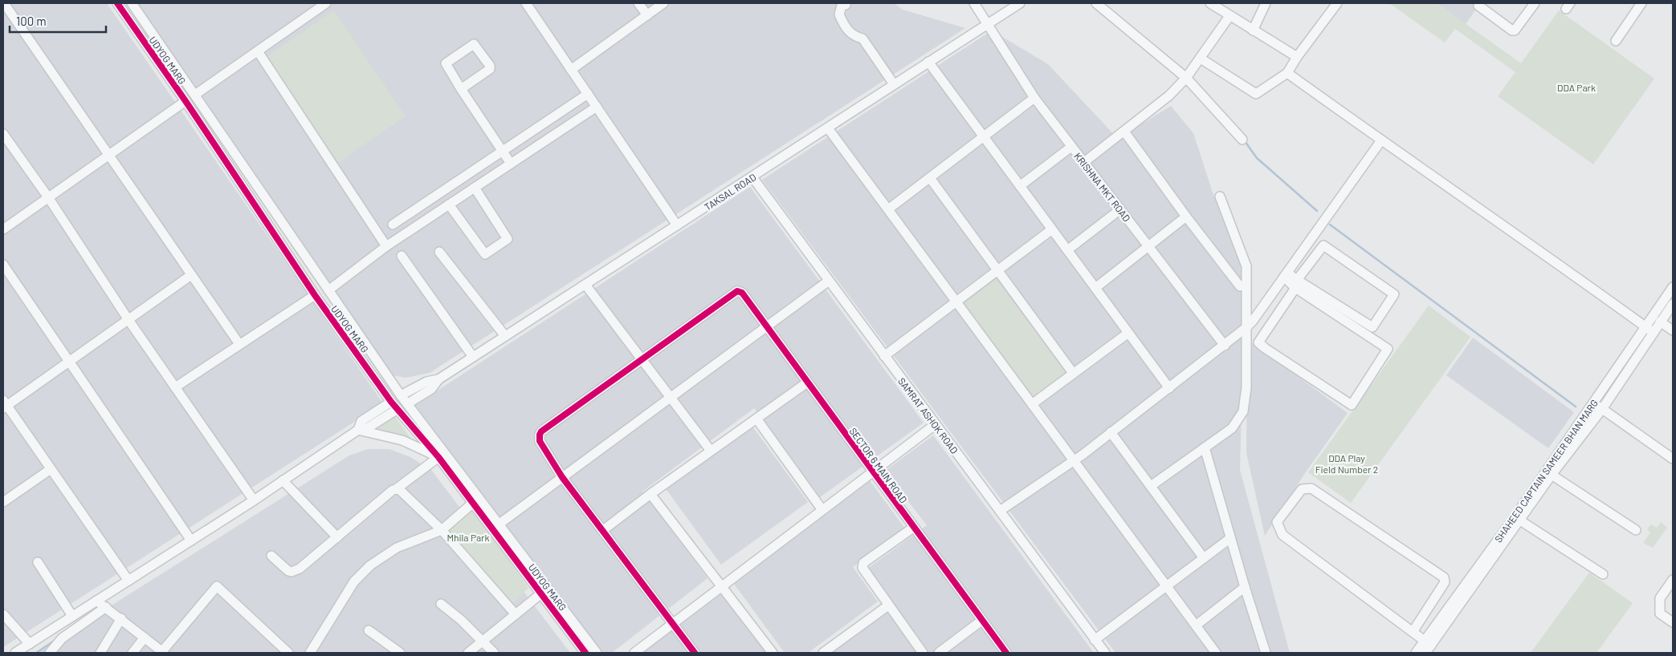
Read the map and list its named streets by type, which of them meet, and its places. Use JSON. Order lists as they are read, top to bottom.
{
  "streets": {
    "street": [
      "UDYOG MARG",
      "KRISHNA MKT ROAD",
      "TAKSAL ROAD",
      "SAMRAT ASHOK ROAD",
      "SECTOR 6 MAIN ROAD",
      "SHAHEED CAPTAIN SAMEER BHAN MARG"
    ]
  },
  "crossings": [
    ["UDYOG MARG", "TAKSAL ROAD"],
    ["KRISHNA MKT ROAD", "TAKSAL ROAD"],
    ["TAKSAL ROAD", "SAMRAT ASHOK ROAD"]
  ],
  "parks": ["DDA Park", "DDA Play Field Number 2", "Mhila Park"],
  "scale_bar": "100 m"
}
